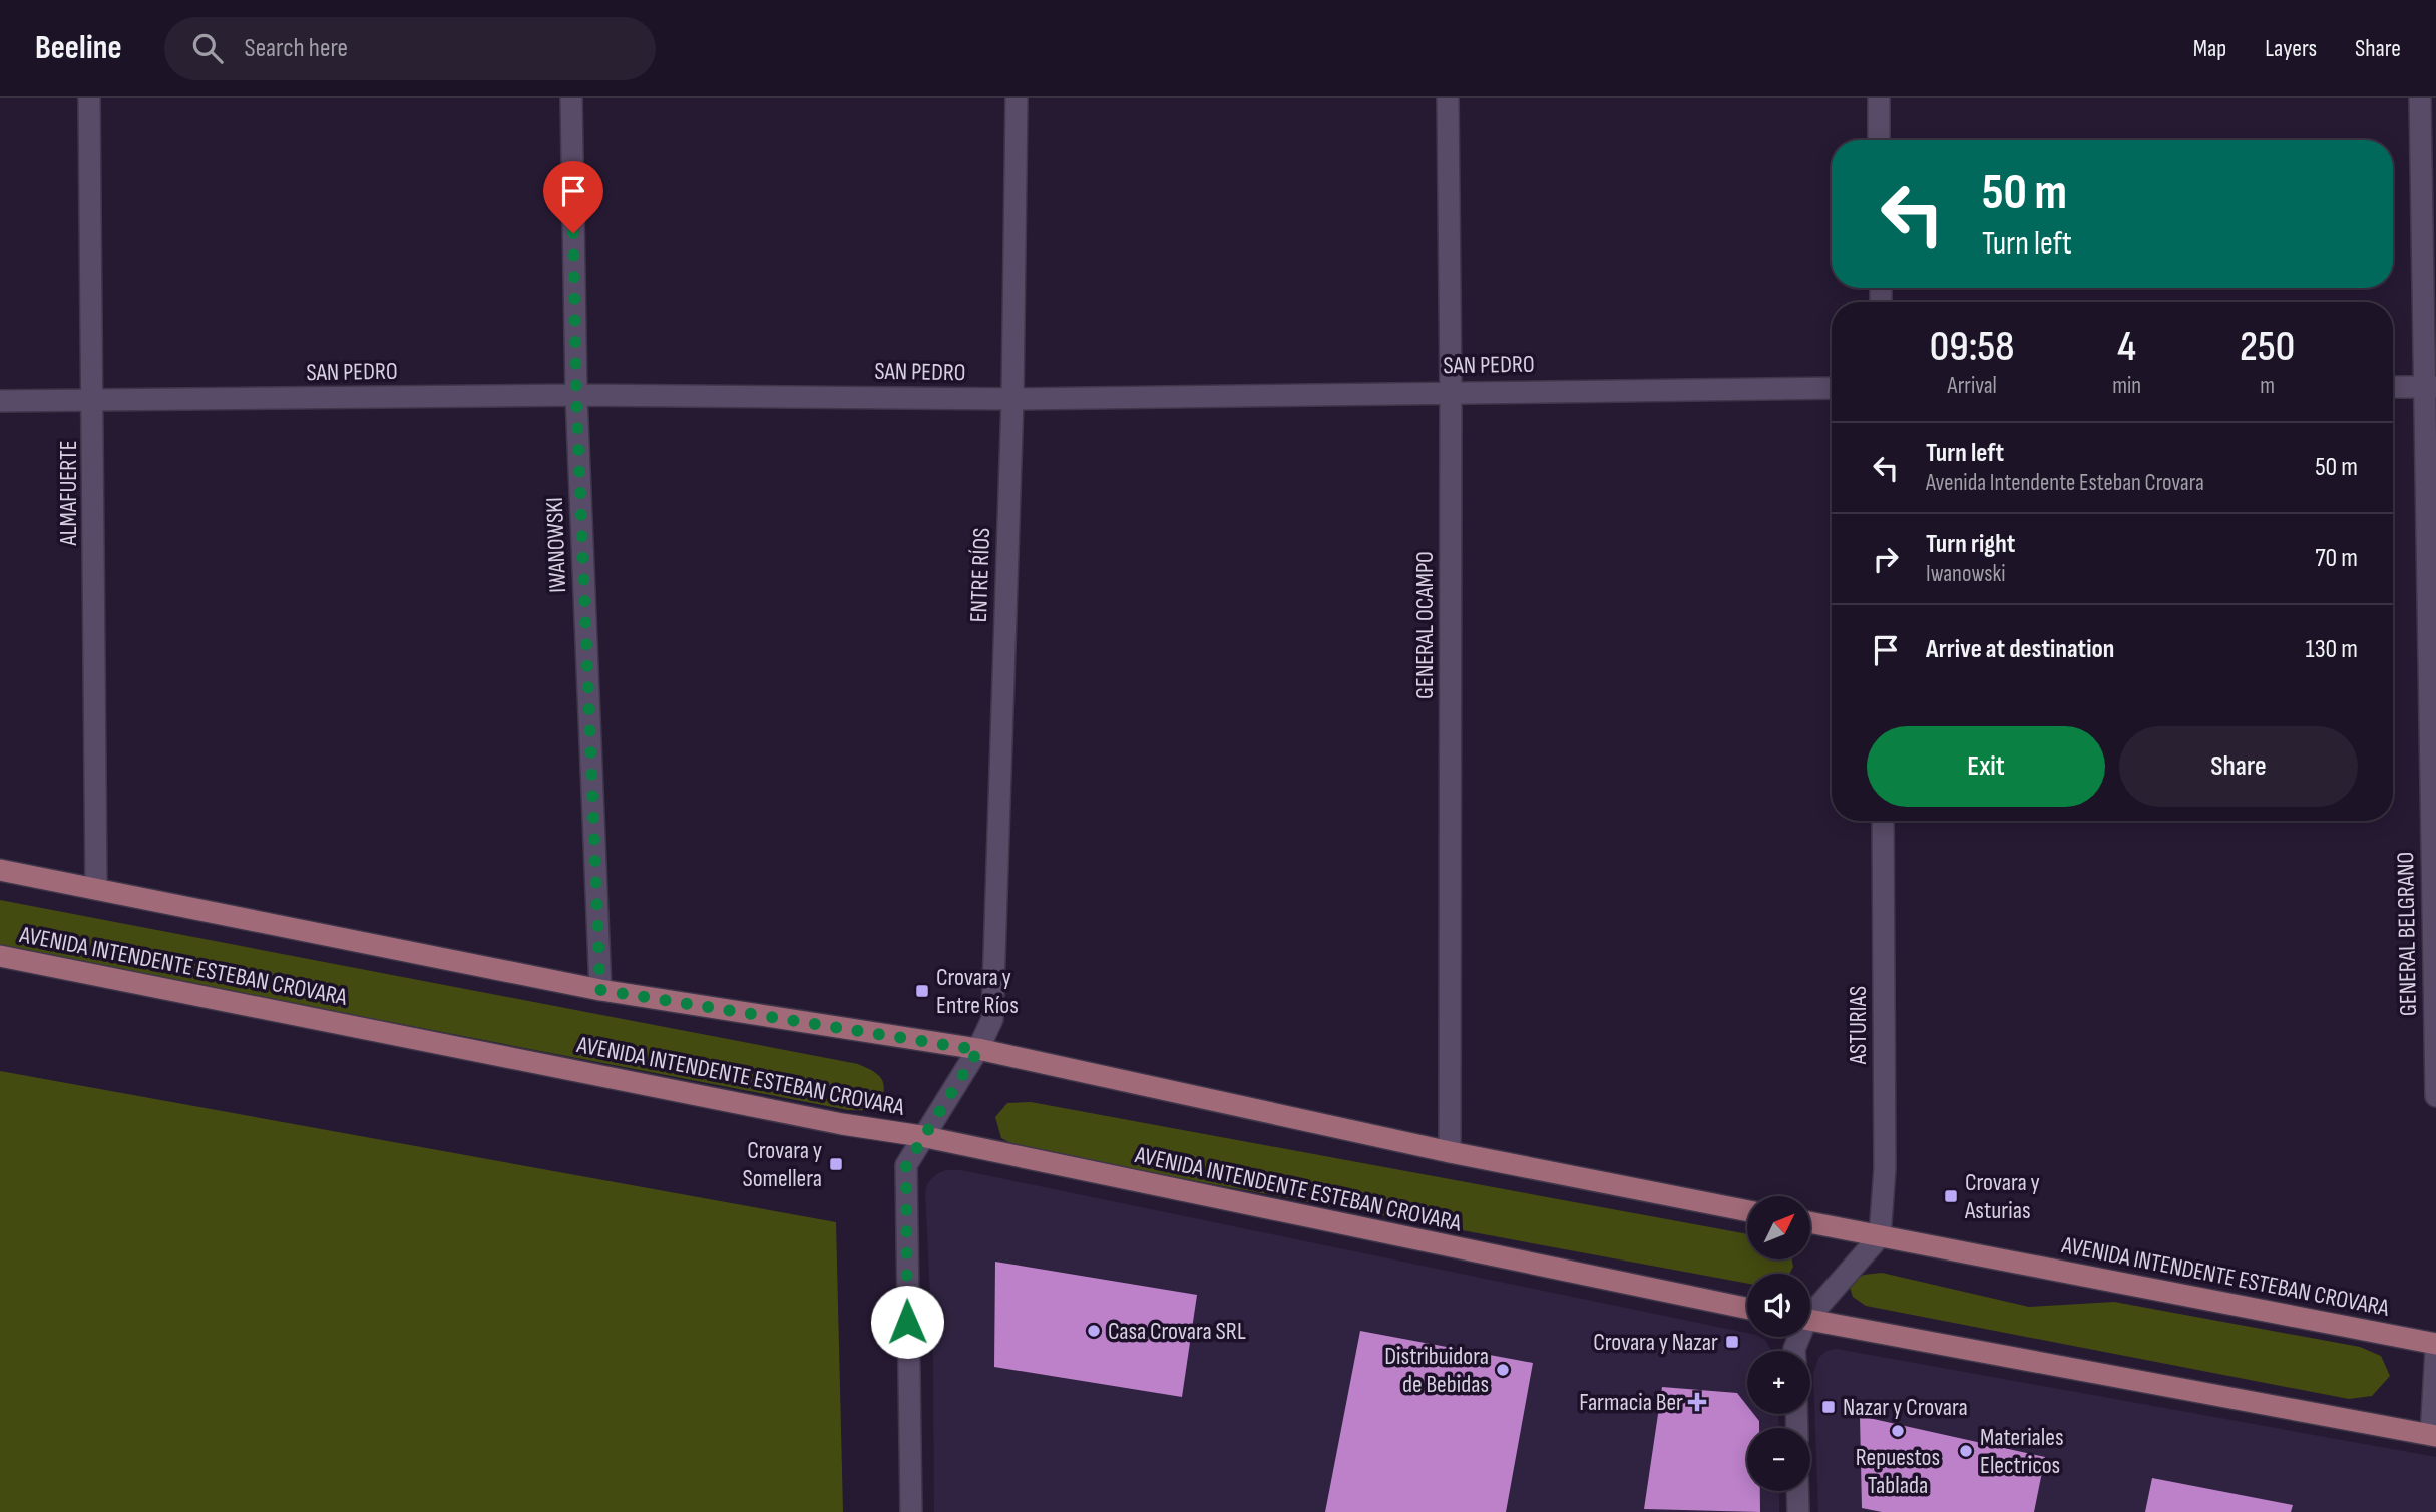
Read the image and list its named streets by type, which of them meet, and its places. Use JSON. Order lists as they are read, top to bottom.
{
  "streets": {
    "main road": ["AVENIDA INTENDENTE ESTEBAN CROVARA"],
    "street": [
      "SAN PEDRO",
      "ALMAFUERTE",
      "IWANOWSKI",
      "ENTRE RÍOS",
      "GENERAL OCAMPO",
      "GENERAL BELGRANO",
      "ASTURIAS"
    ]
  },
  "crossings": [
    ["SAN PEDRO", "ALMAFUERTE"],
    ["SAN PEDRO", "IWANOWSKI"],
    ["SAN PEDRO", "ENTRE RÍOS"],
    ["SAN PEDRO", "GENERAL OCAMPO"],
    ["ENTRE RÍOS", "AVENIDA INTENDENTE ESTEBAN CROVARA"],
    ["AVENIDA INTENDENTE ESTEBAN CROVARA", "ASTURIAS"]
  ],
  "places": {
    "transit": [
      "Crovara y Entre Ríos",
      "Crovara y Somellera",
      "Crovara y Asturias",
      "Crovara y Nazar",
      "Nazar y Crovara"
    ],
    "other": [
      "Casa Crovara SRL",
      "Distribuidora de Bebidas",
      "Repuestos Tablada",
      "Materiales Electricos"
    ],
    "health": ["Farmacia Ber"]
  },
  "north": "top right",
  "page": {
    "header": "Beeline",
    "search": "Search here",
    "nav": ["Map", "Layers", "Share"],
    "turn": ["50 m", "Turn left"],
    "eta": [
      "09:58",
      "Arrival",
      "4",
      "min",
      "250",
      "m"
    ],
    "list": [
      {
        "name": "Turn left",
        "note": "Avenida Intendente Esteban Crovara",
        "value": "50 m"
      },
      {
        "name": "Turn right",
        "note": "Iwanowski",
        "value": "70 m"
      },
      {
        "name": "Arrive at destination",
        "value": "130 m"
      }
    ],
    "buttons": ["Exit", "Share"],
    "map_buttons": ["+", "−"]
  }
}
